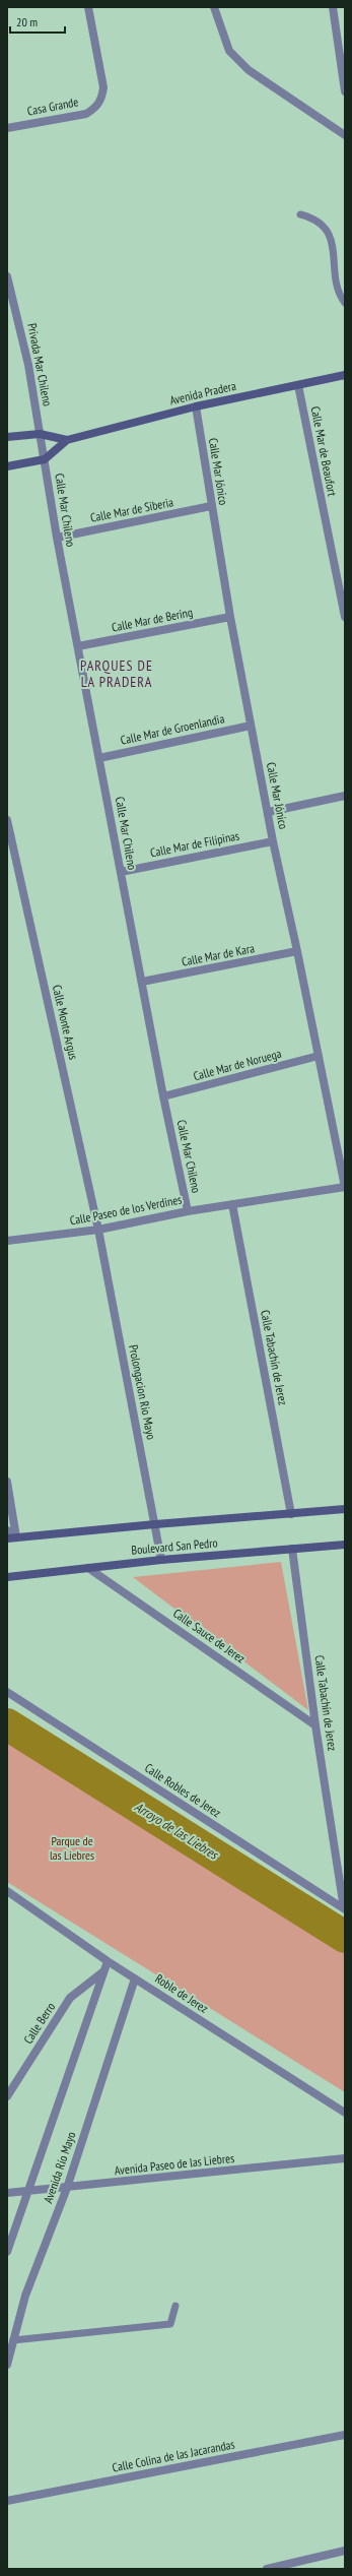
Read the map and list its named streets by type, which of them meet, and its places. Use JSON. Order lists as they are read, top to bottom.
{
  "streets": {
    "street": [
      "Casa Grande",
      "Privada Mar Chileno",
      "Avenida Pradera",
      "Calle Mar de Beaufort",
      "Calle Mar Jónico",
      "Calle Mar Chileno",
      "Calle Mar de Siberia",
      "Calle Mar de Bering",
      "Calle Mar de Groenlandia",
      "Calle Mar de Filipinas",
      "Calle Mar de Kara",
      "Calle Monte Argus",
      "Calle Mar de Noruega",
      "Calle Paseo de los Verdines",
      "Calle Tabachín de Jerez",
      "Prolongacion Rio Mayo",
      "Boulevard San Pedro",
      "Calle Sauce de Jerez",
      "Calle Robles de Jerez",
      "Roble de Jerez",
      "Calle Berro",
      "Avenida Paseo de las Liebres",
      "Avenida Río Mayo",
      "Calle Colina de las Jacarandas"
    ]
  },
  "crossings": [
    ["Privada Mar Chileno", "Avenida Pradera"],
    ["Privada Mar Chileno", "Calle Mar Chileno"],
    ["Avenida Pradera", "Calle Mar de Beaufort"],
    ["Avenida Pradera", "Calle Mar Jónico"],
    ["Avenida Pradera", "Calle Mar Chileno"],
    ["Calle Mar Jónico", "Calle Mar de Siberia"],
    ["Calle Mar Jónico", "Calle Mar de Bering"],
    ["Calle Mar Jónico", "Calle Mar de Groenlandia"],
    ["Calle Mar Jónico", "Calle Mar de Filipinas"],
    ["Calle Mar Jónico", "Calle Mar de Kara"],
    ["Calle Mar Jónico", "Calle Mar de Noruega"],
    ["Calle Mar Jónico", "Calle Paseo de los Verdines"],
    ["Calle Mar Chileno", "Calle Mar de Siberia"],
    ["Calle Mar Chileno", "Calle Mar de Bering"],
    ["Calle Mar Chileno", "Calle Mar de Groenlandia"],
    ["Calle Mar Chileno", "Calle Mar de Filipinas"],
    ["Calle Mar Chileno", "Calle Mar de Kara"],
    ["Calle Mar Chileno", "Calle Mar de Noruega"],
    ["Calle Mar Chileno", "Calle Paseo de los Verdines"],
    ["Calle Monte Argus", "Calle Paseo de los Verdines"],
    ["Calle Monte Argus", "Prolongacion Rio Mayo"],
    ["Calle Paseo de los Verdines", "Calle Tabachín de Jerez"],
    ["Calle Paseo de los Verdines", "Prolongacion Rio Mayo"],
    ["Calle Tabachín de Jerez", "Boulevard San Pedro"],
    ["Calle Tabachín de Jerez", "Calle Sauce de Jerez"],
    ["Calle Tabachín de Jerez", "Calle Robles de Jerez"],
    ["Prolongacion Rio Mayo", "Boulevard San Pedro"],
    ["Boulevard San Pedro", "Calle Sauce de Jerez"],
    ["Roble de Jerez", "Avenida Río Mayo"],
    ["Calle Berro", "Avenida Río Mayo"],
    ["Avenida Paseo de las Liebres", "Avenida Río Mayo"]
  ],
  "districts": ["PARQUES DE LA PRADERA"],
  "water": ["Arroyo de las Liebres"],
  "parks": ["Parque de las Liebres"],
  "scale_bar": "20 m"
}
